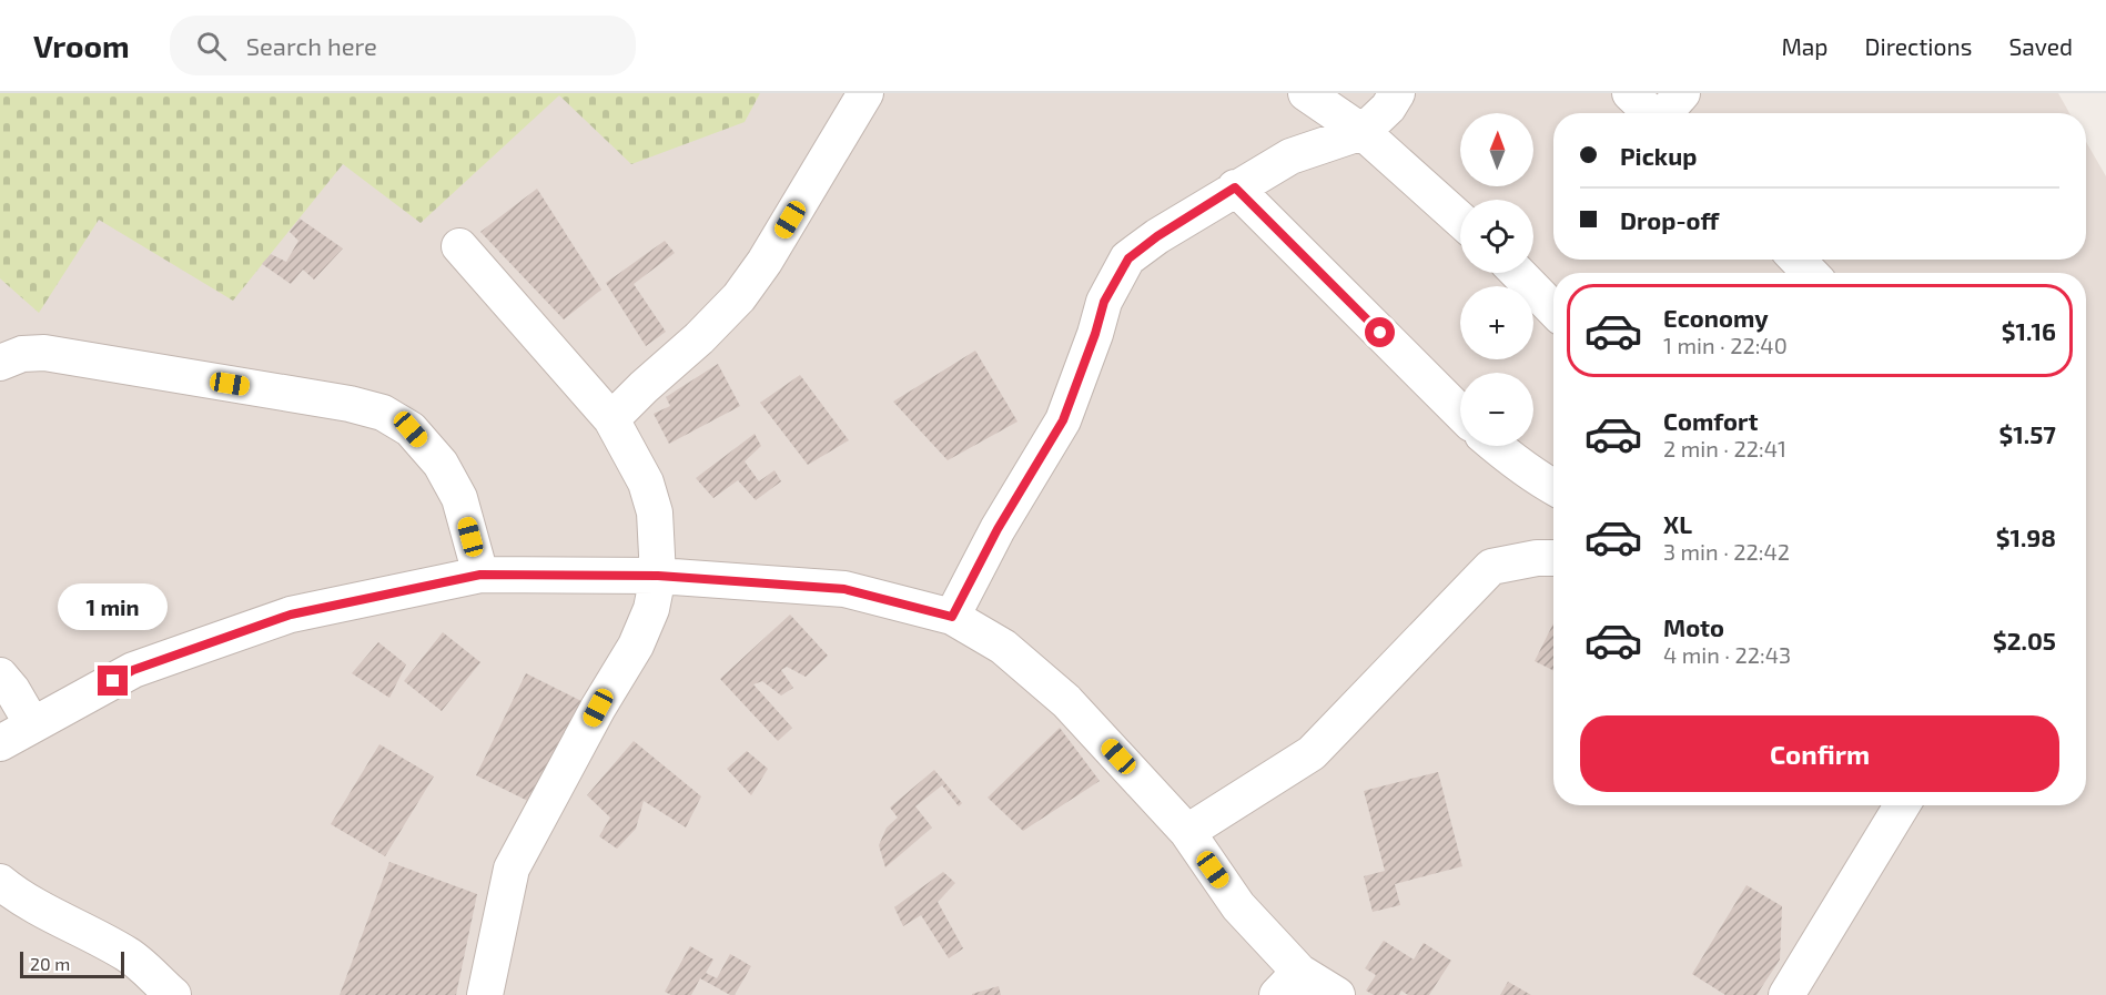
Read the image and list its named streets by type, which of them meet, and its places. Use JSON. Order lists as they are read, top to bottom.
{
  "scale_bar": "20 m",
  "north": "top",
  "page": {
    "header": "Vroom",
    "search": "Search here",
    "nav": ["Map", "Directions", "Saved"],
    "map_buttons": ["+", "−"],
    "banner": ["Pickup", "Drop-off"],
    "list": [
      {
        "name": "Economy",
        "note": "1 min · 22:40",
        "value": "$1.16"
      },
      {
        "name": "Comfort",
        "note": "2 min · 22:41",
        "value": "$1.57"
      },
      {
        "name": "XL",
        "note": "3 min · 22:42",
        "value": "$1.98"
      },
      {
        "name": "Moto",
        "note": "4 min · 22:43",
        "value": "$2.05"
      }
    ],
    "bubble": "1 min",
    "buttons": "Confirm",
    "scale": "20 m"
  }
}
